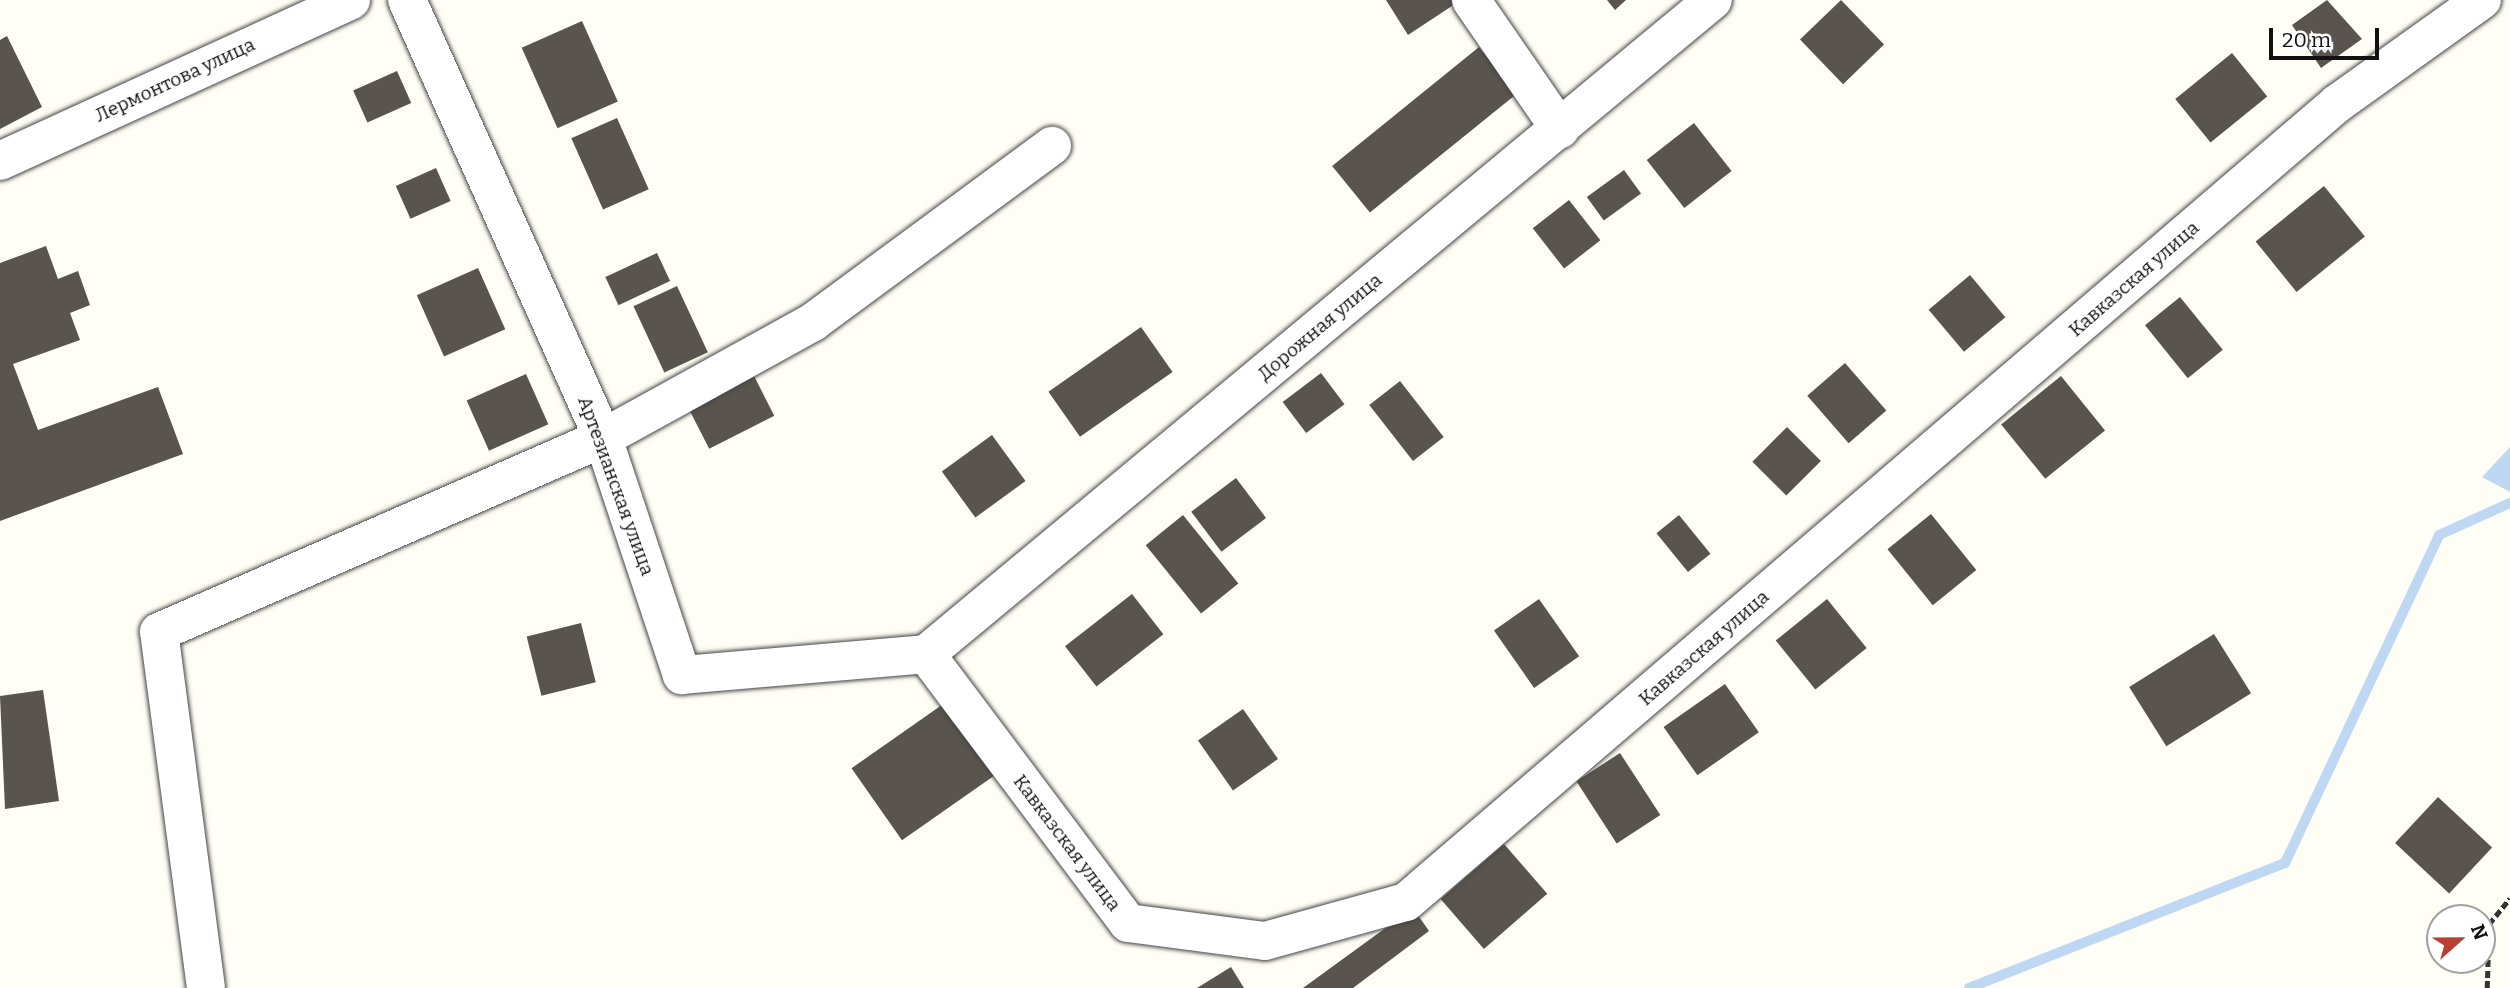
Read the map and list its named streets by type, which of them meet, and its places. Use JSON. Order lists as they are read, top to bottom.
{
  "streets": {
    "street": [
      "Лермонтова улица",
      "Кавказская улица",
      "Дорожная улица",
      "Артезианская улица"
    ]
  },
  "crossings": [
    ["Кавказская улица", "Дорожная улица"],
    ["Кавказская улица", "Артезианская улица"],
    ["Дорожная улица", "Артезианская улица"]
  ],
  "scale_bar": "20 m",
  "north": "right"
}
